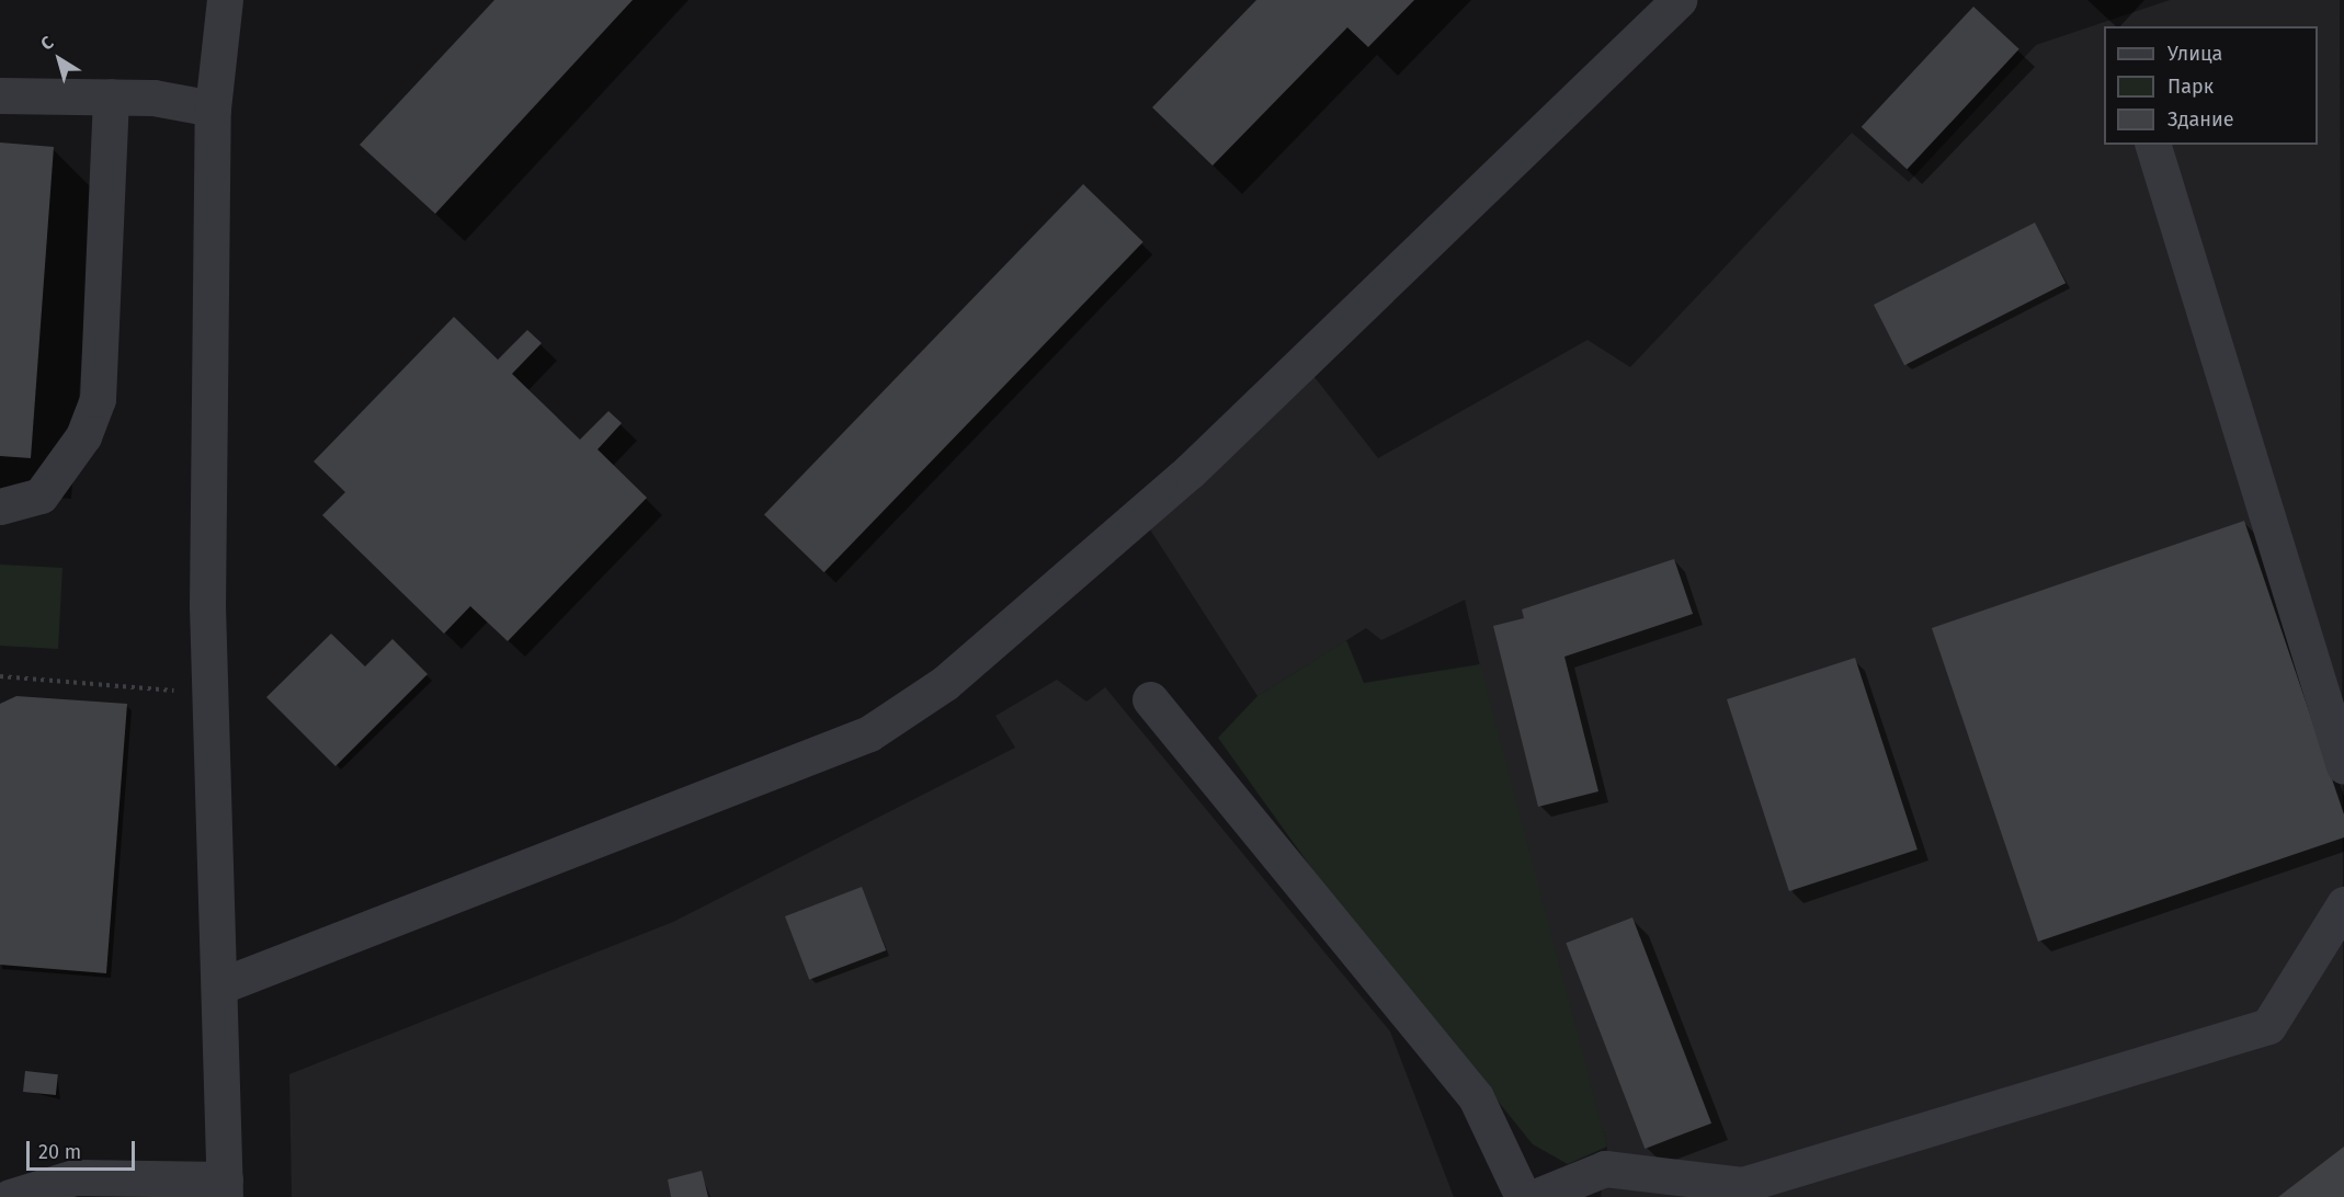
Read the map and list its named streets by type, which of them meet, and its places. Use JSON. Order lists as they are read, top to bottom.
{
  "legend": ["Улица", "Парк", "Здание"],
  "scale_bar": "20 m",
  "north": "top left"
}
